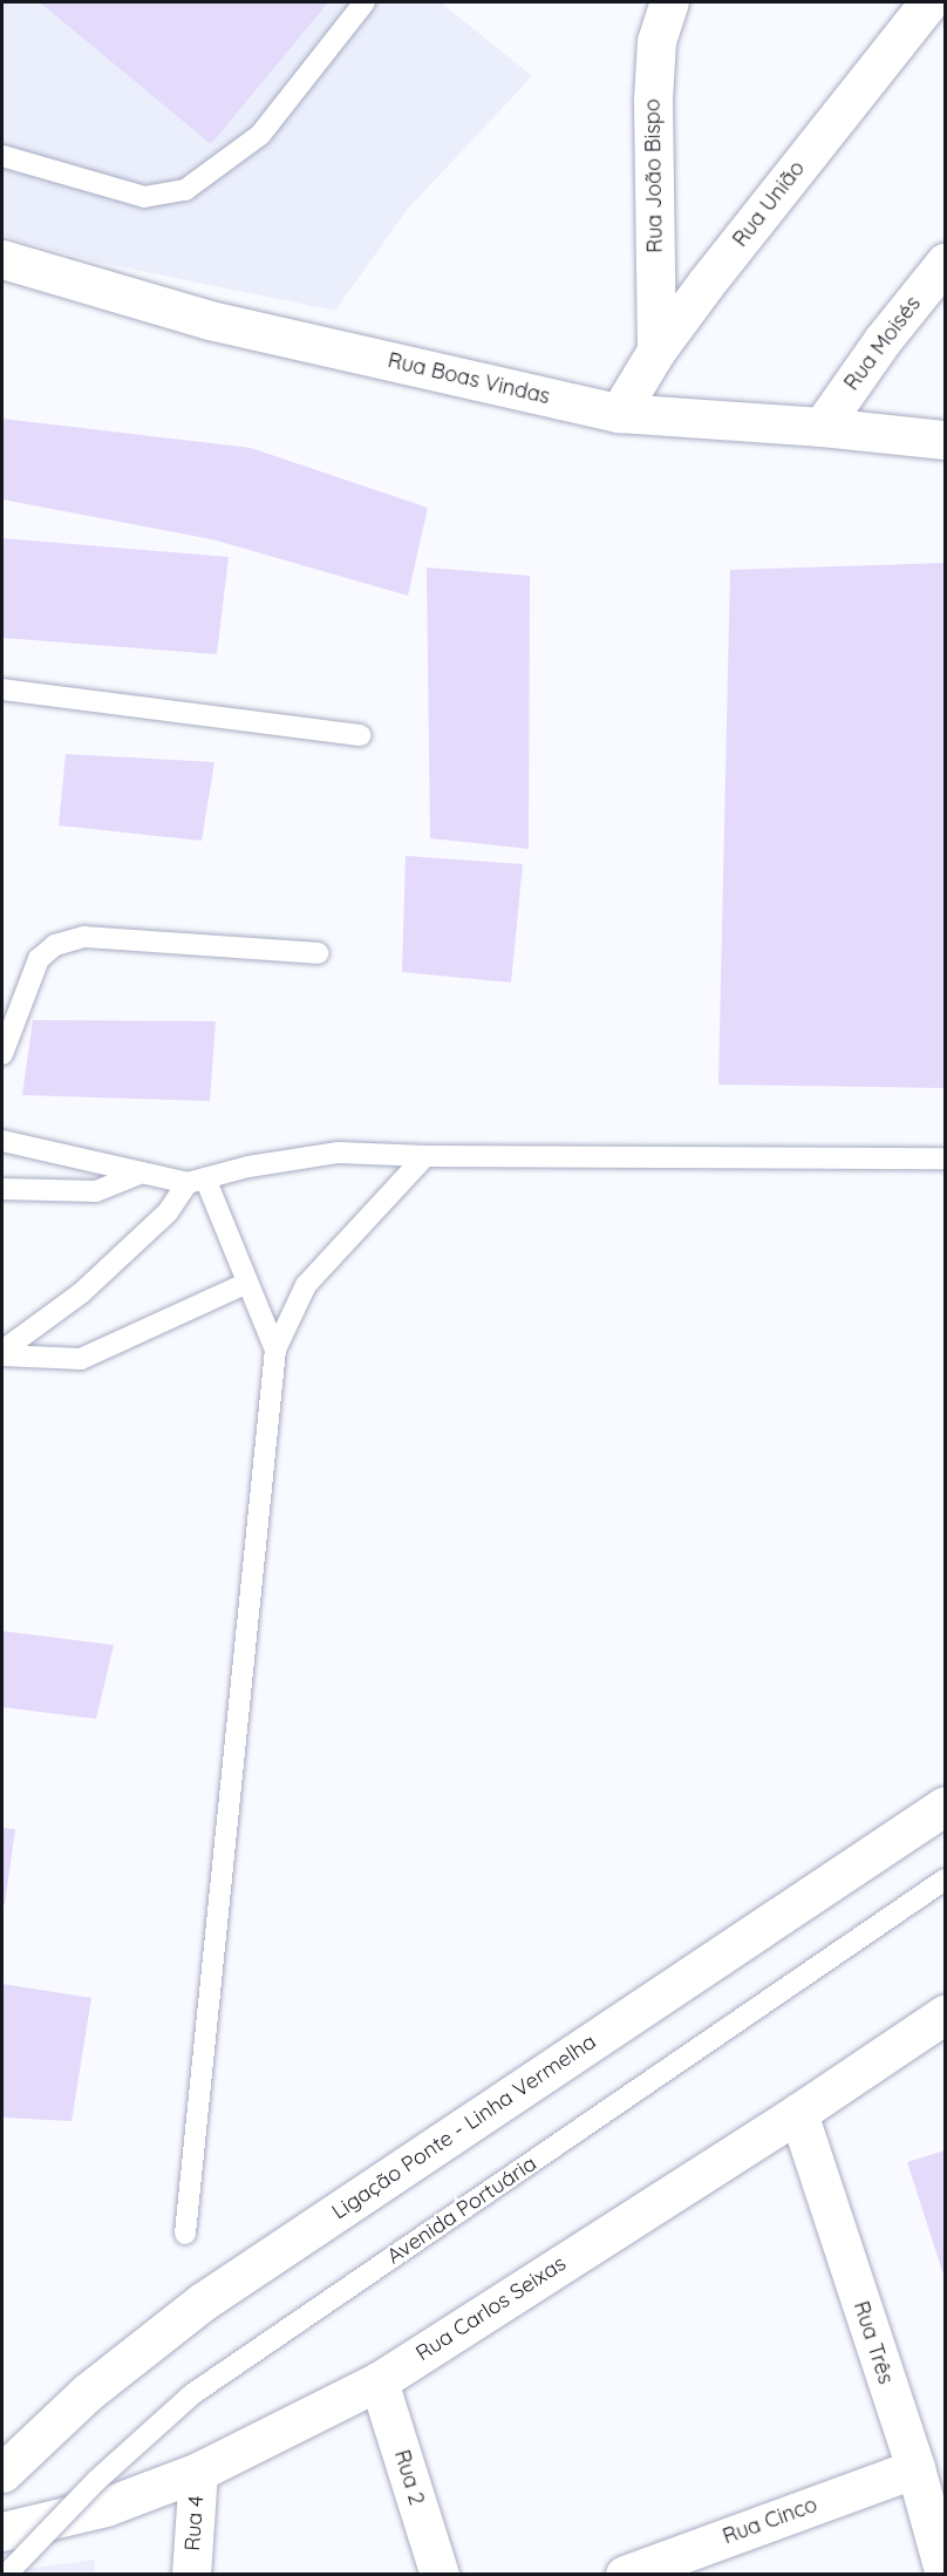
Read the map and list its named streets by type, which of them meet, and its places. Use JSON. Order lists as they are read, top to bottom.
{
  "streets": {
    "main road": [
      "Rua João Bispo",
      "Rua União",
      "Rua Moisés",
      "Rua Boas Vindas",
      "Ligação Ponte - Linha Vermelha",
      "Rua Carlos Seixas",
      "Rua Três",
      "Rua 2",
      "Rua Cinco",
      "Rua 4"
    ],
    "lane": ["Avenida Portuária"]
  },
  "crossings": [
    ["Rua João Bispo", "Rua União"],
    ["Rua União", "Rua Boas Vindas"],
    ["Rua Moisés", "Rua Boas Vindas"],
    ["Rua Carlos Seixas", "Rua Três"],
    ["Rua Carlos Seixas", "Rua 2"],
    ["Rua Carlos Seixas", "Rua 4"],
    ["Rua Três", "Rua Cinco"]
  ]
}
